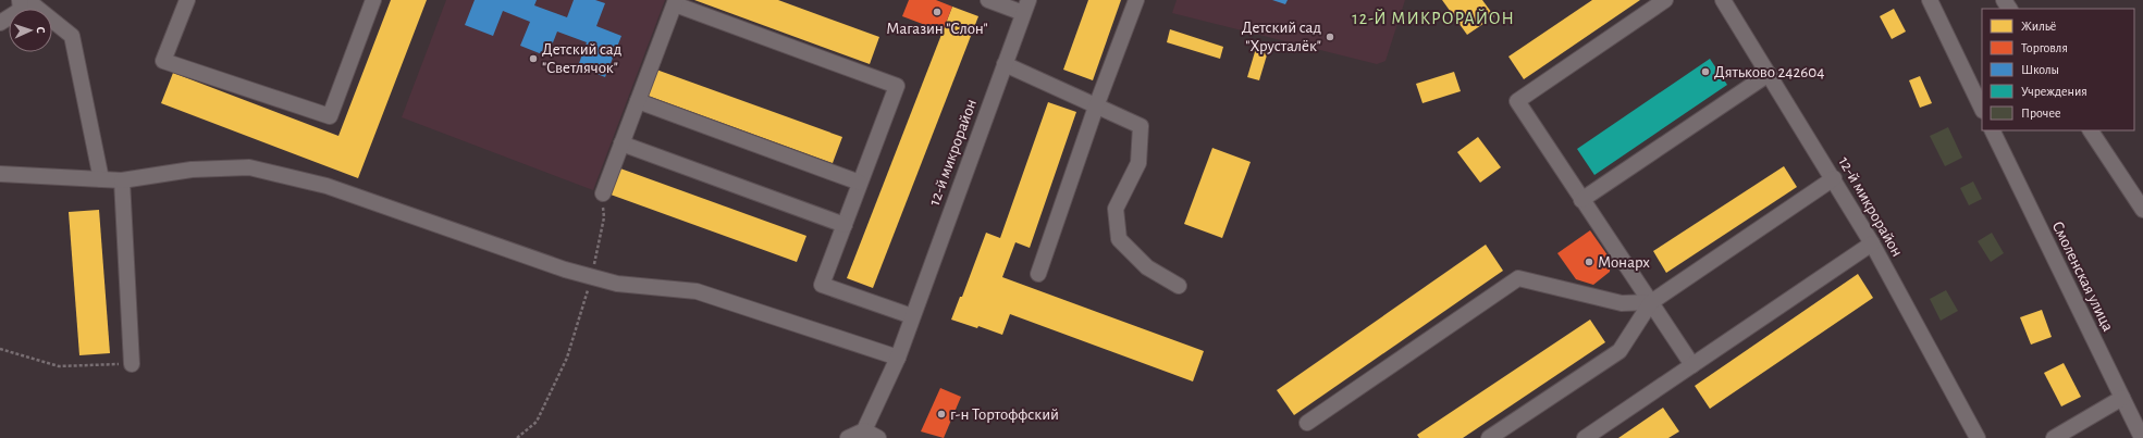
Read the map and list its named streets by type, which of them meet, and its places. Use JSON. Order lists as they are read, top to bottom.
{
  "streets": {
    "street": ["12-й микрорайон", "Смоленская улица"]
  },
  "districts": ["12-Й МИКРОРАЙОН"],
  "places": [
    "Магазин \"Слон\"",
    "Детский сад \"Хрусталёк\"",
    "Детский сад \"Светлячок\"",
    "Дятьково 242604",
    "Монарх",
    "г-н Тортоффский"
  ],
  "legend": [
    "Жильё",
    "Торговля",
    "Школы",
    "Учреждения",
    "Прочее"
  ],
  "north": "right"
}
